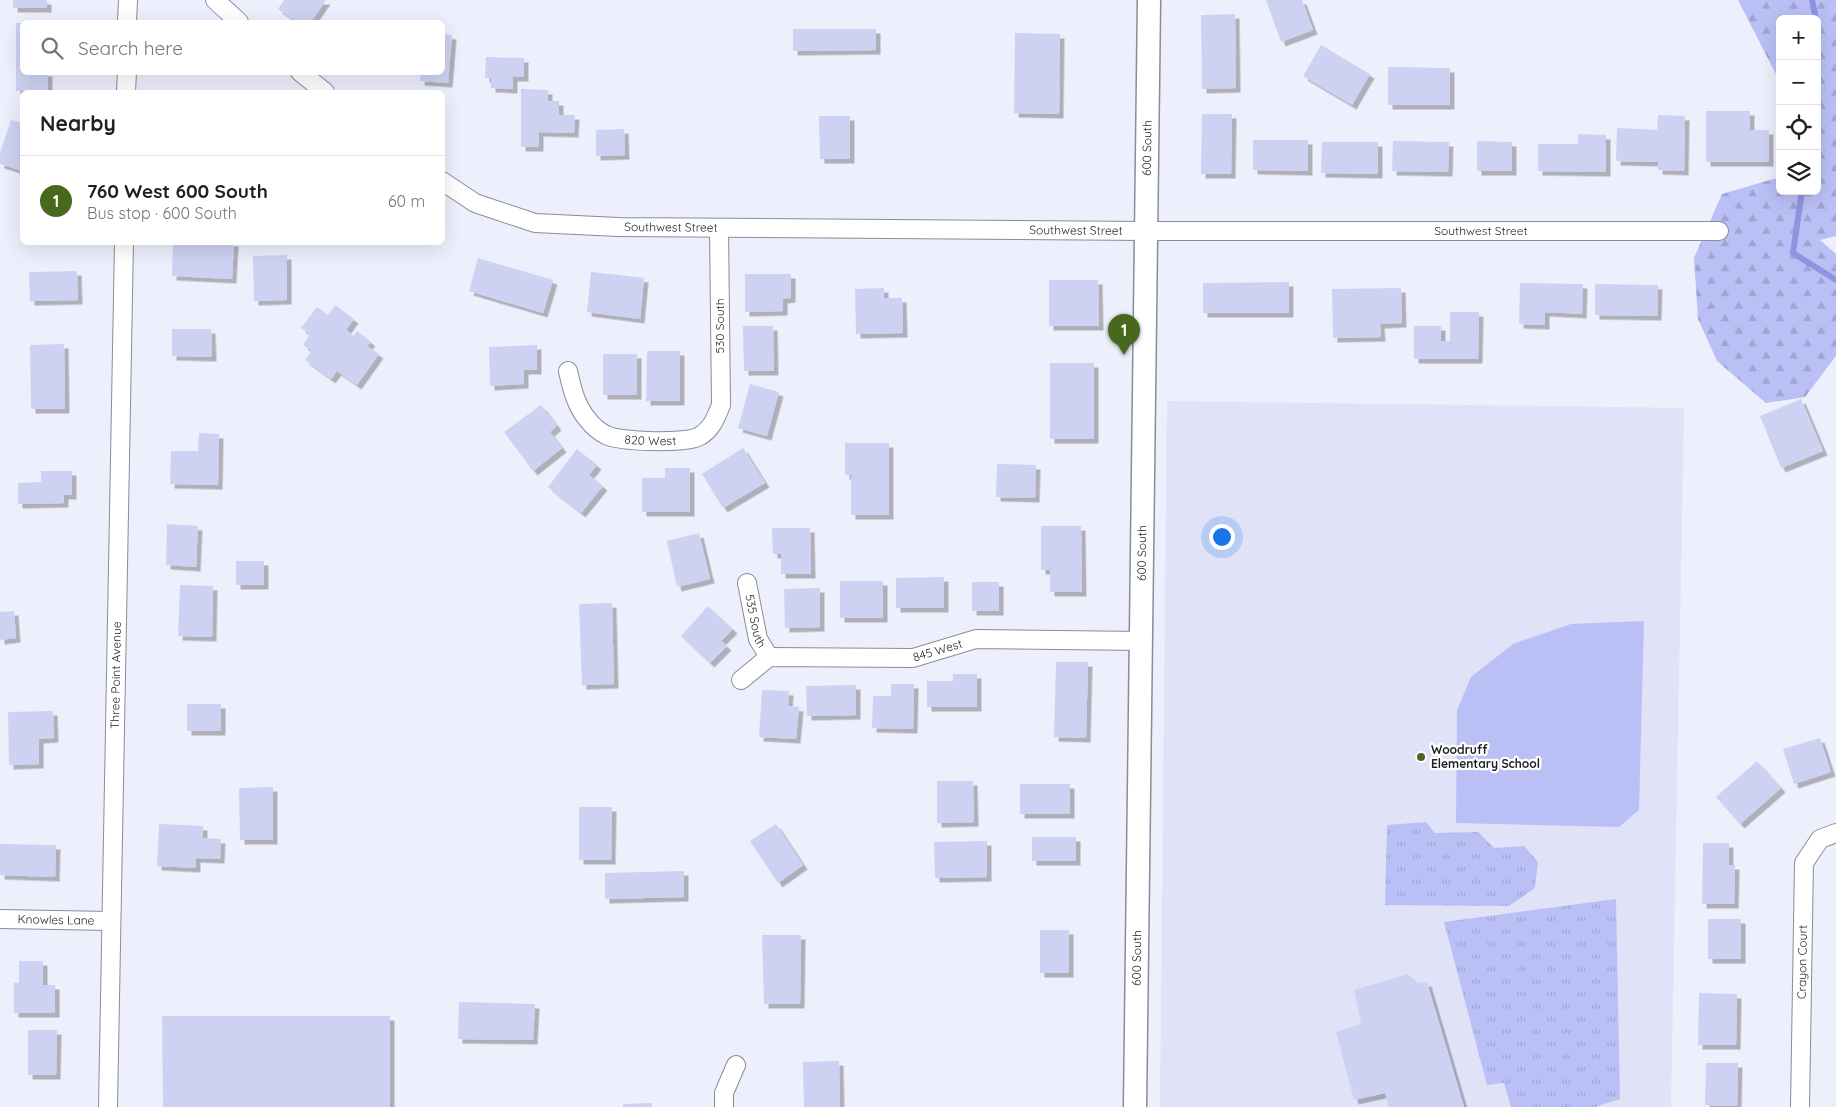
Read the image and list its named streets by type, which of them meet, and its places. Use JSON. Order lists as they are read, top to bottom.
{
  "streets": {
    "street": [
      "600 South",
      "Southwest Street",
      "530 South",
      "820 West",
      "535 South",
      "845 West",
      "Three Point Avenue",
      "Knowles Lane",
      "Crayon Court"
    ]
  },
  "crossings": [
    ["600 South", "Southwest Street"],
    ["600 South", "845 West"],
    ["Southwest Street", "530 South"],
    ["530 South", "820 West"],
    ["535 South", "845 West"],
    ["Three Point Avenue", "Knowles Lane"]
  ],
  "places": ["Woodruff Elementary School"],
  "page": {
    "map_buttons": ["+", "−"],
    "search": "Search here",
    "heading": "Nearby",
    "list": [
      {
        "mark": "1",
        "name": "760 West 600 South",
        "note": "Bus stop · 600 South",
        "value": "60 m"
      }
    ],
    "pins": "1"
  }
}
